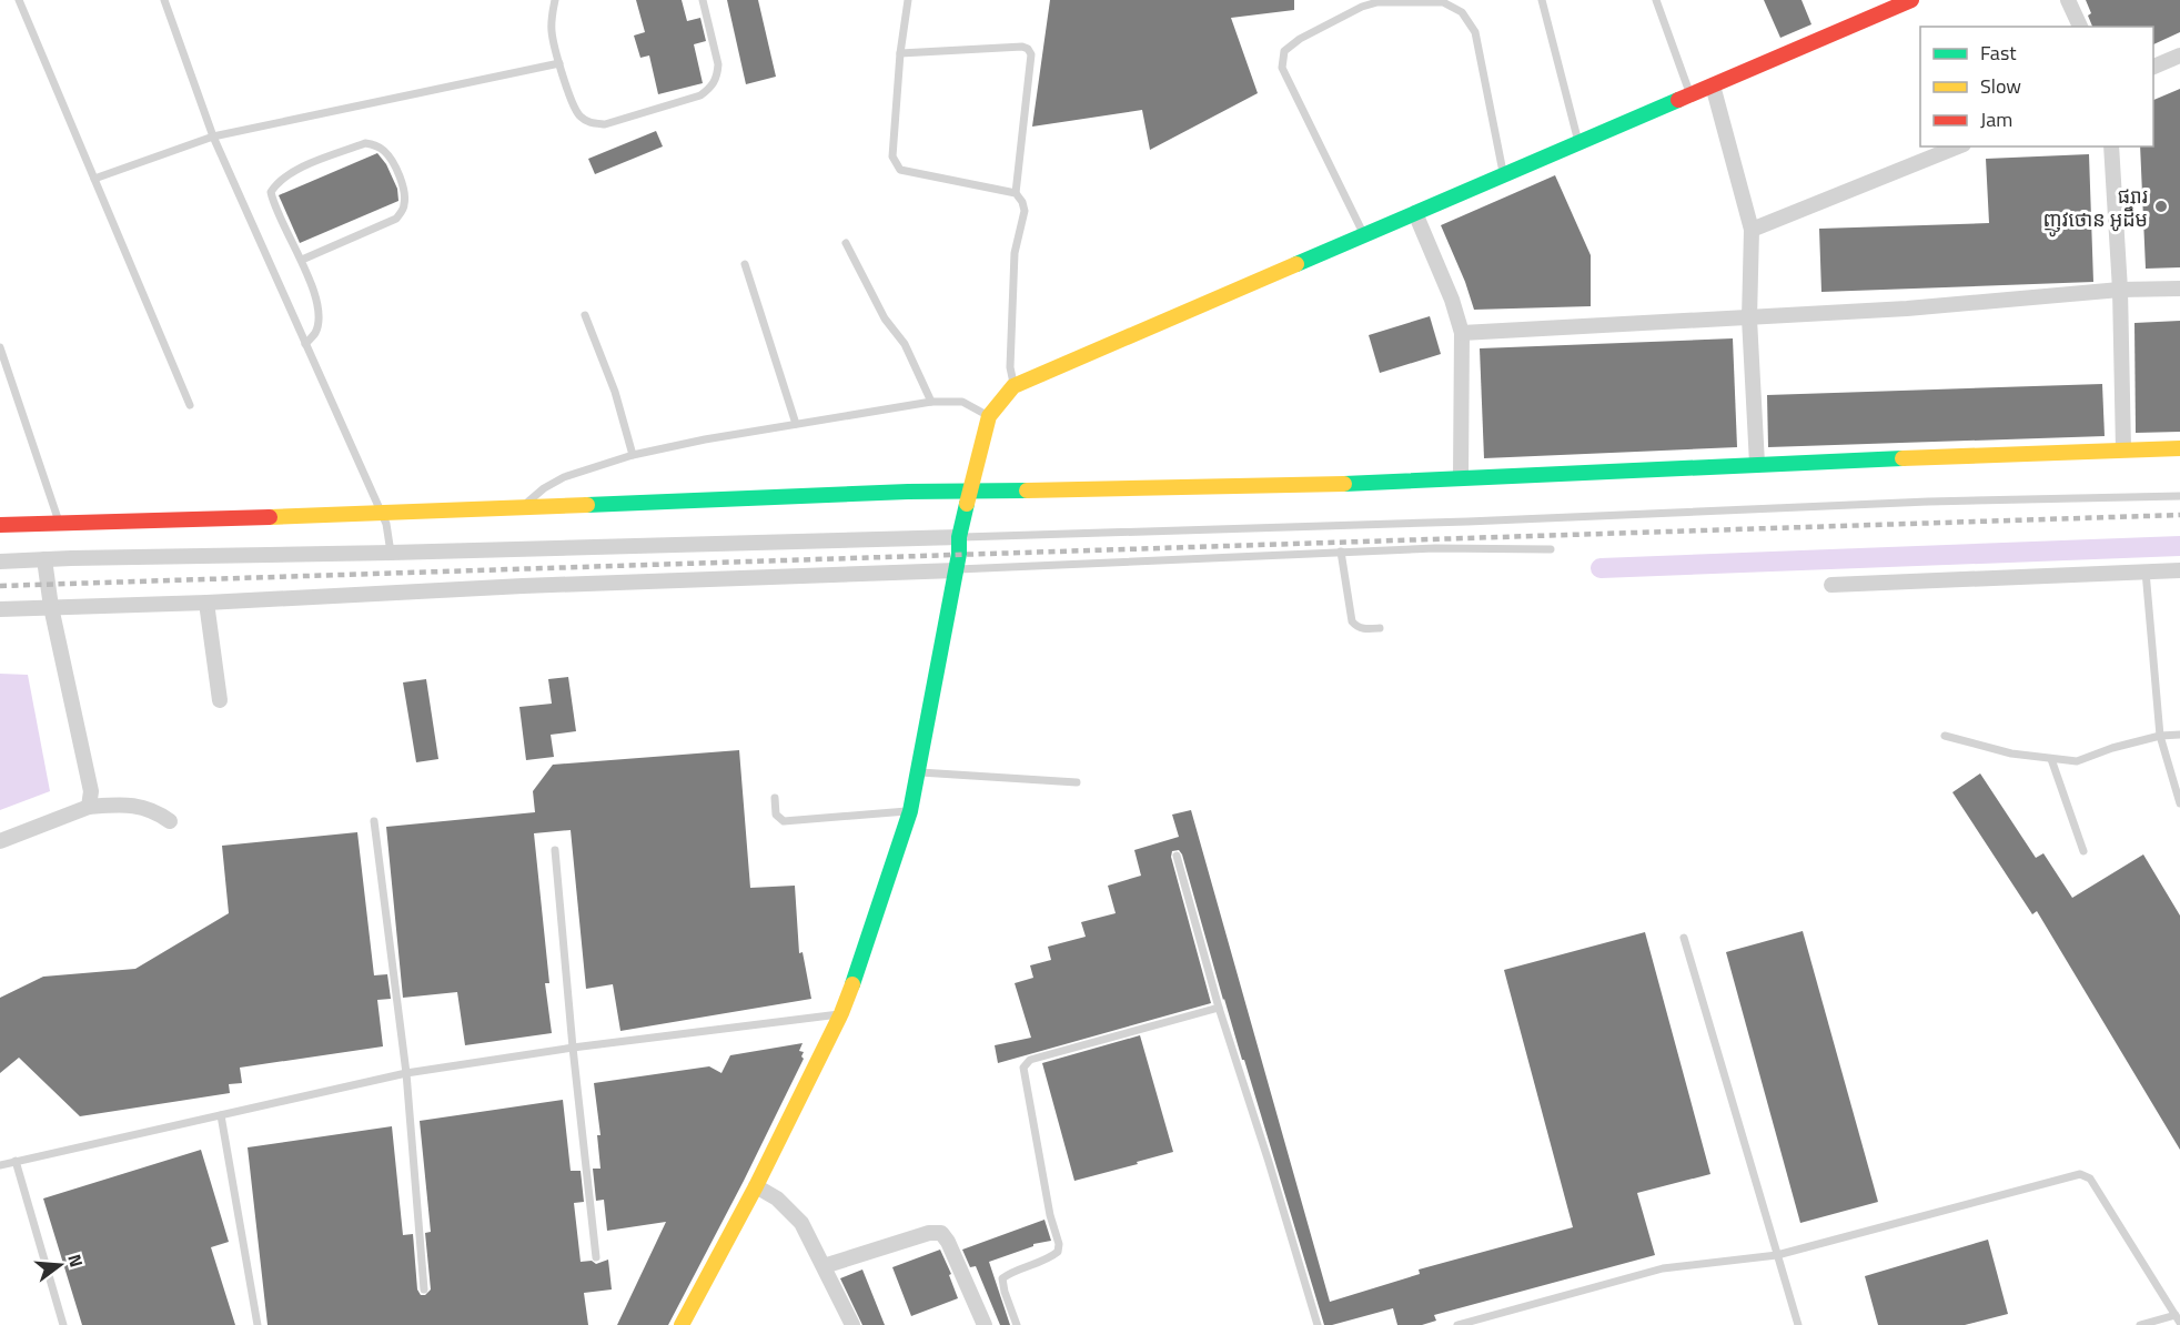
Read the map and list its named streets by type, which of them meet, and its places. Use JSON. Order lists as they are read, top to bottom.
{
  "places": ["ផ្សារ ញូវថោន អូដឹម"],
  "legend": ["Fast", "Slow", "Jam"],
  "north": "right"
}
